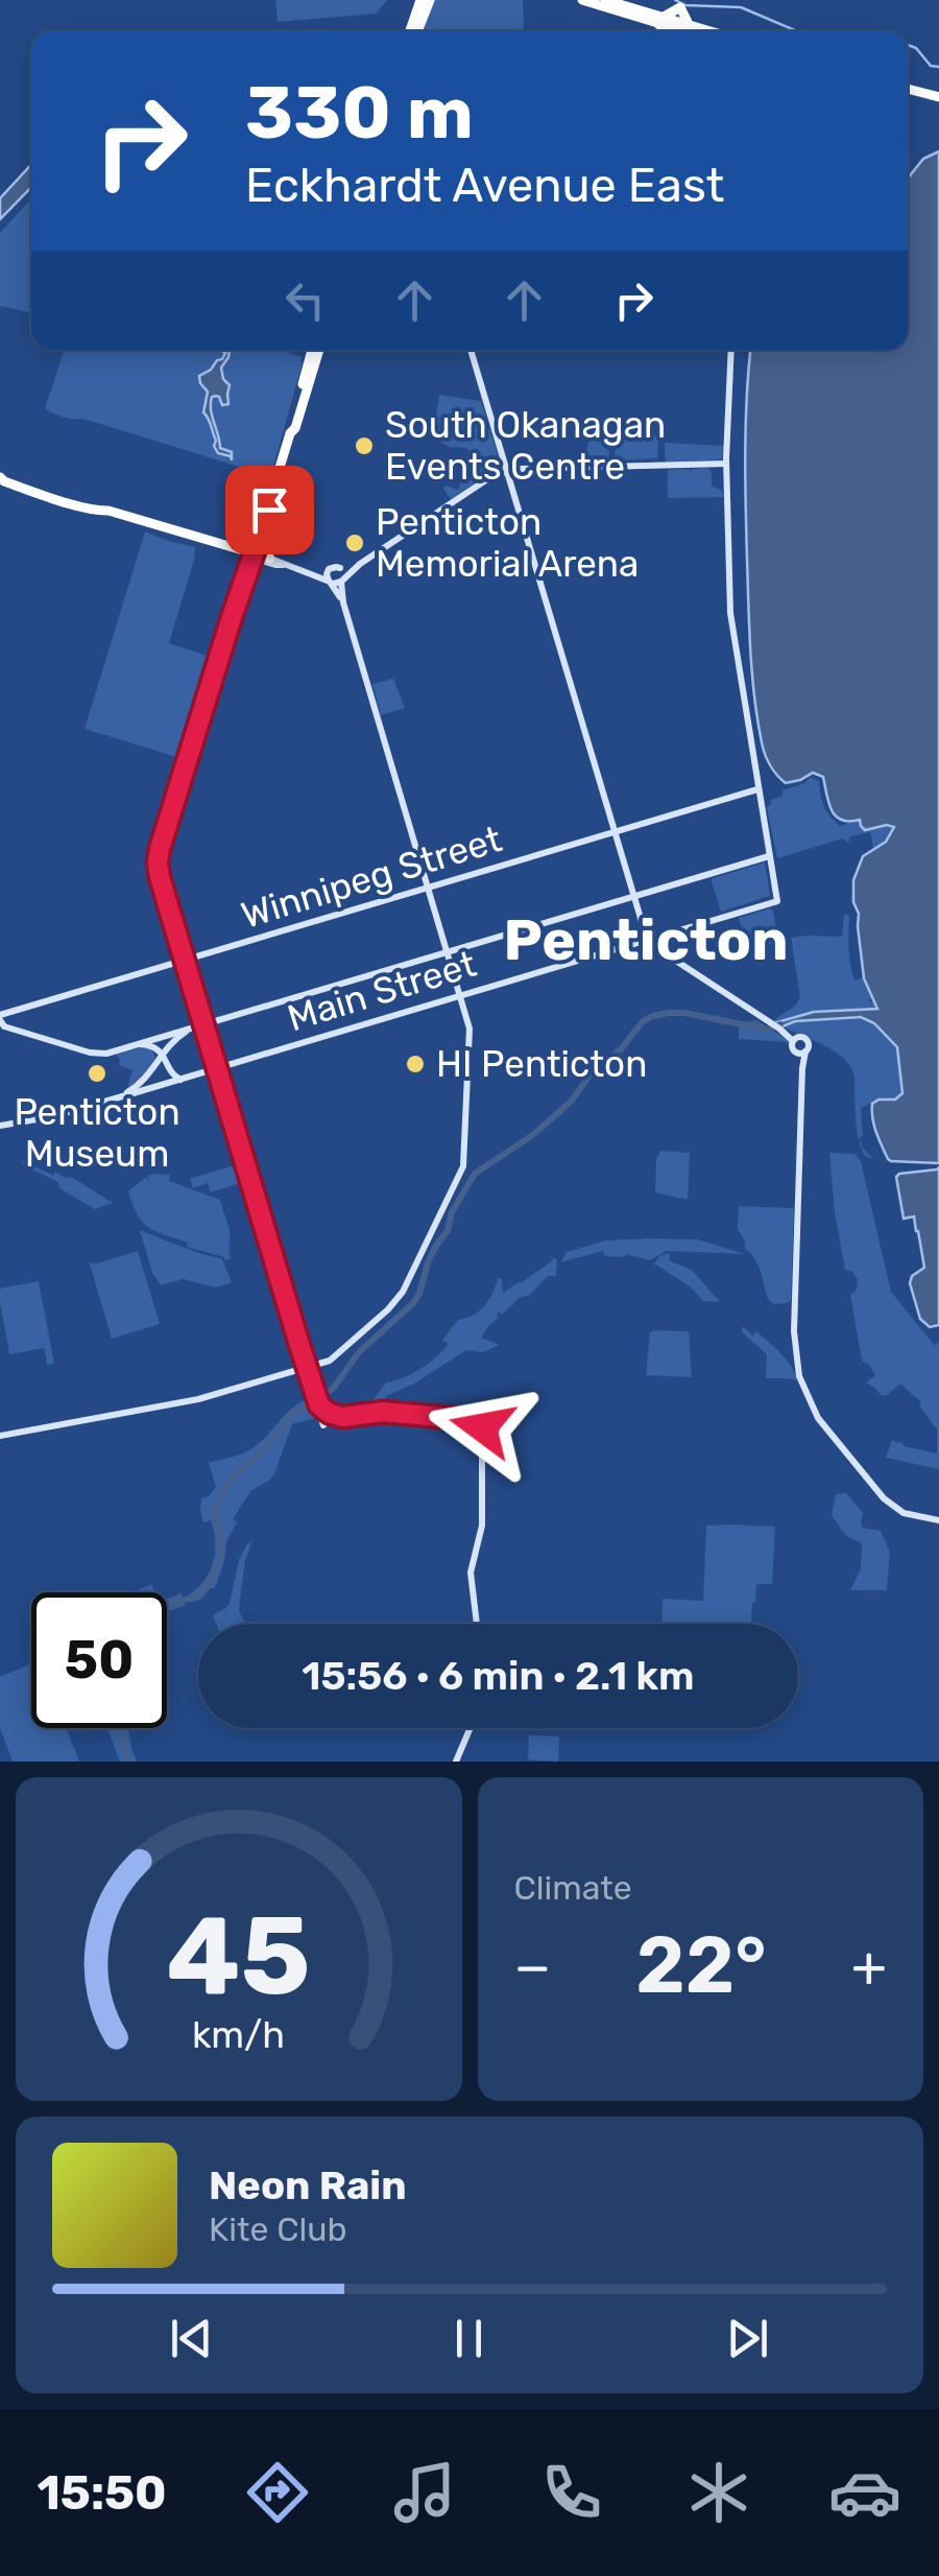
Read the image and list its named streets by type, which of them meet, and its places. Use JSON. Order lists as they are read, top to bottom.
{
  "streets": {
    "street": ["Winnipeg Street", "Main Street"]
  },
  "districts": ["Penticton"],
  "places": [
    "South Okanagan Events Centre",
    "Penticton Memorial Arena",
    "HI Penticton",
    "Penticton Museum"
  ],
  "page": {
    "turn": ["330 m", "Eckhardt Avenue East"],
    "limit": "50",
    "trip": "15:56 · 6 min · 2.1 km",
    "tile": "Climate",
    "heat": ["−", "22°", "+"],
    "song": ["Neon Rain", "Kite Club"],
    "tabs": "15:50",
    "gauge": ["45", "km/h"]
  }
}
